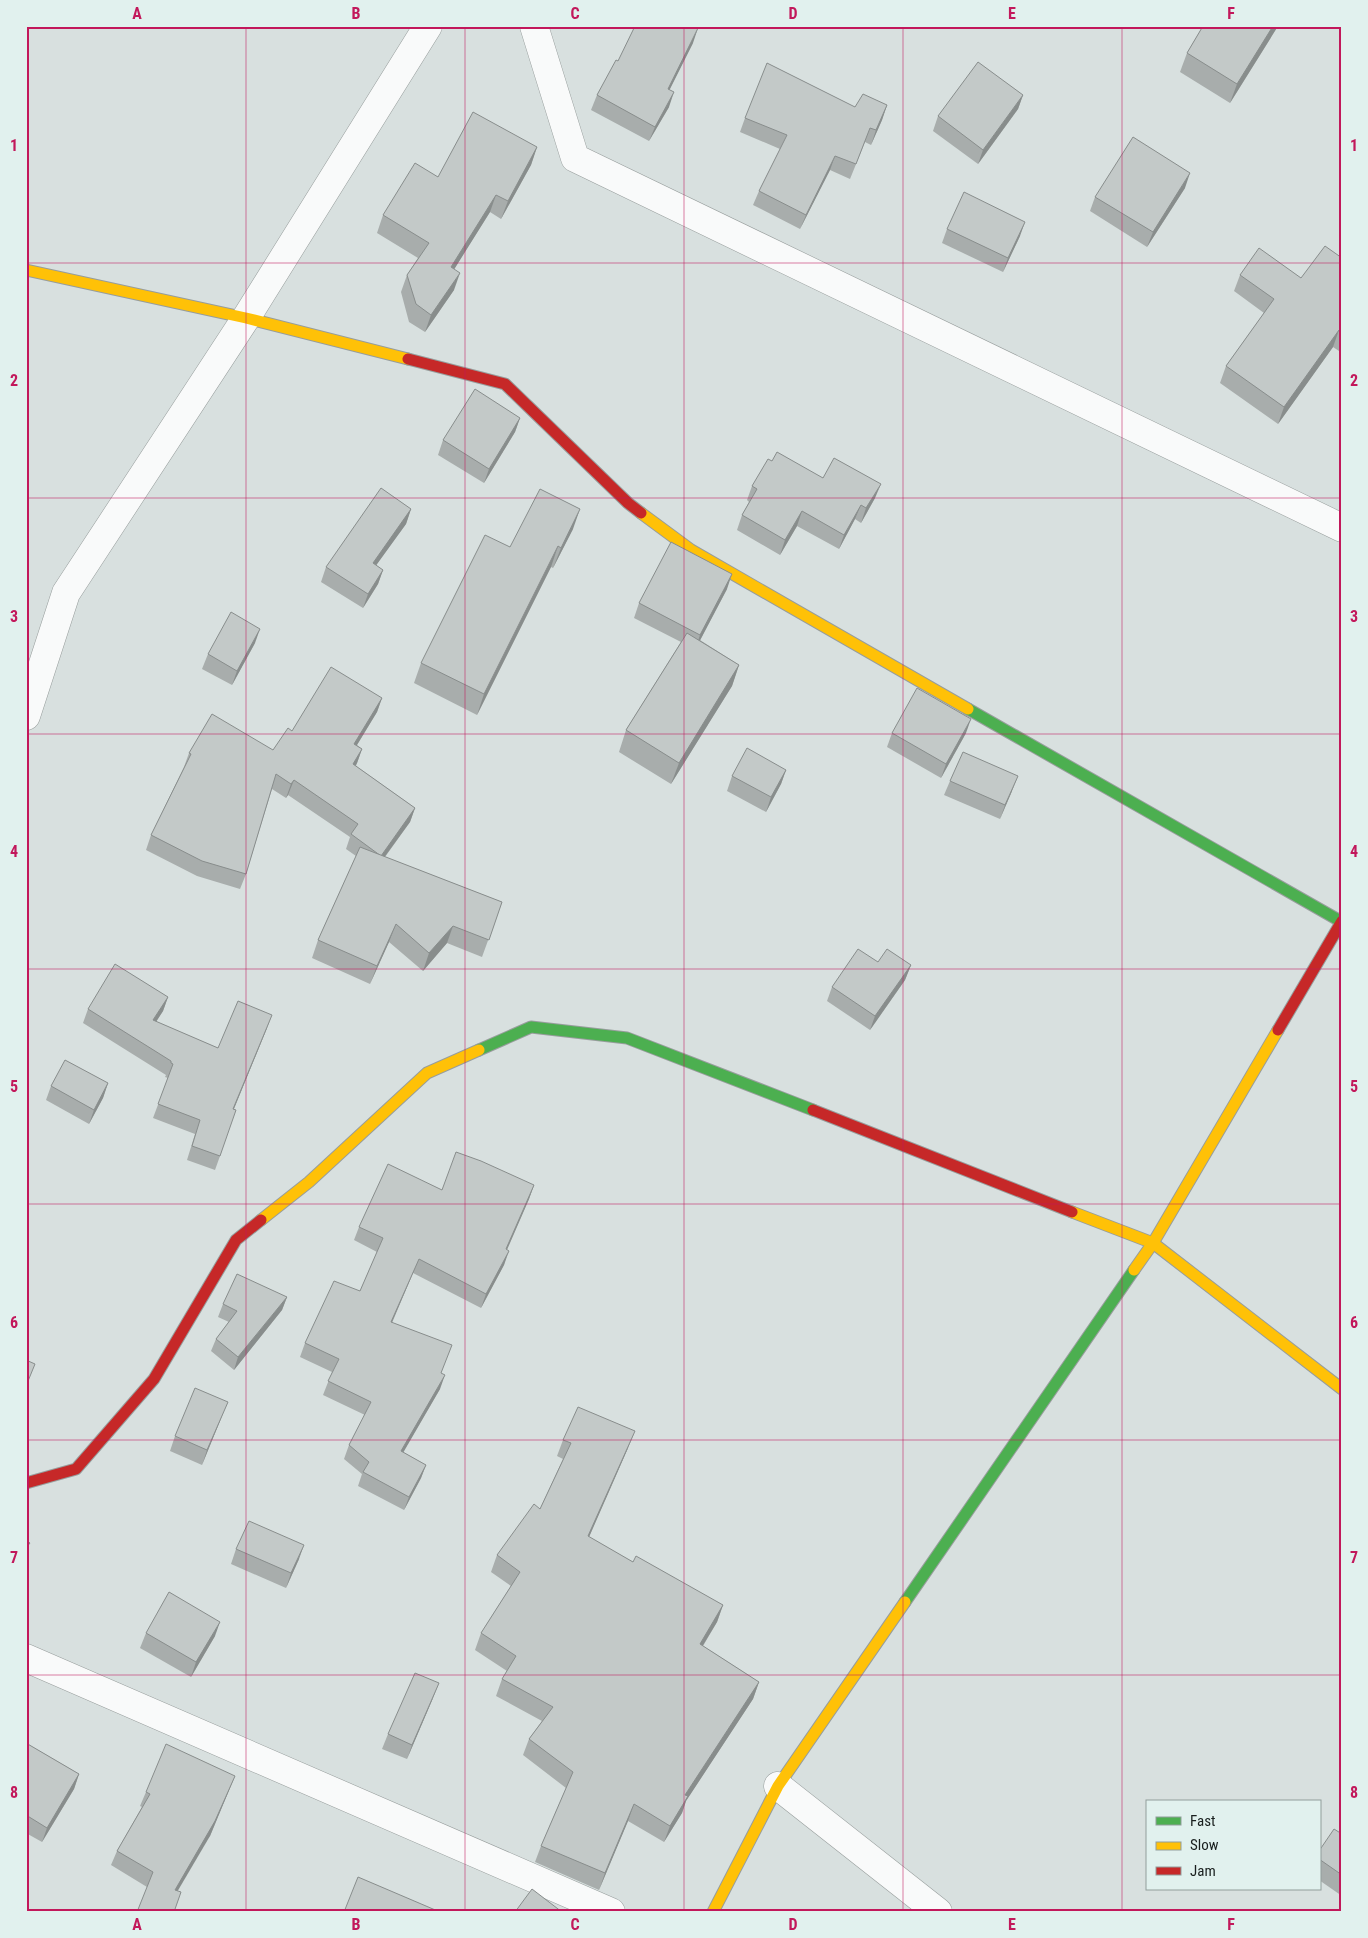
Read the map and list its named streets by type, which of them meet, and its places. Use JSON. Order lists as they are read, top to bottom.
{
  "legend": ["Fast", "Slow", "Jam"],
  "grid": {
    "columns": [
      "A",
      "B",
      "C",
      "D",
      "E",
      "F"
    ],
    "rows": [
      "1",
      "2",
      "3",
      "4",
      "5",
      "6",
      "7",
      "8"
    ]
  }
}
